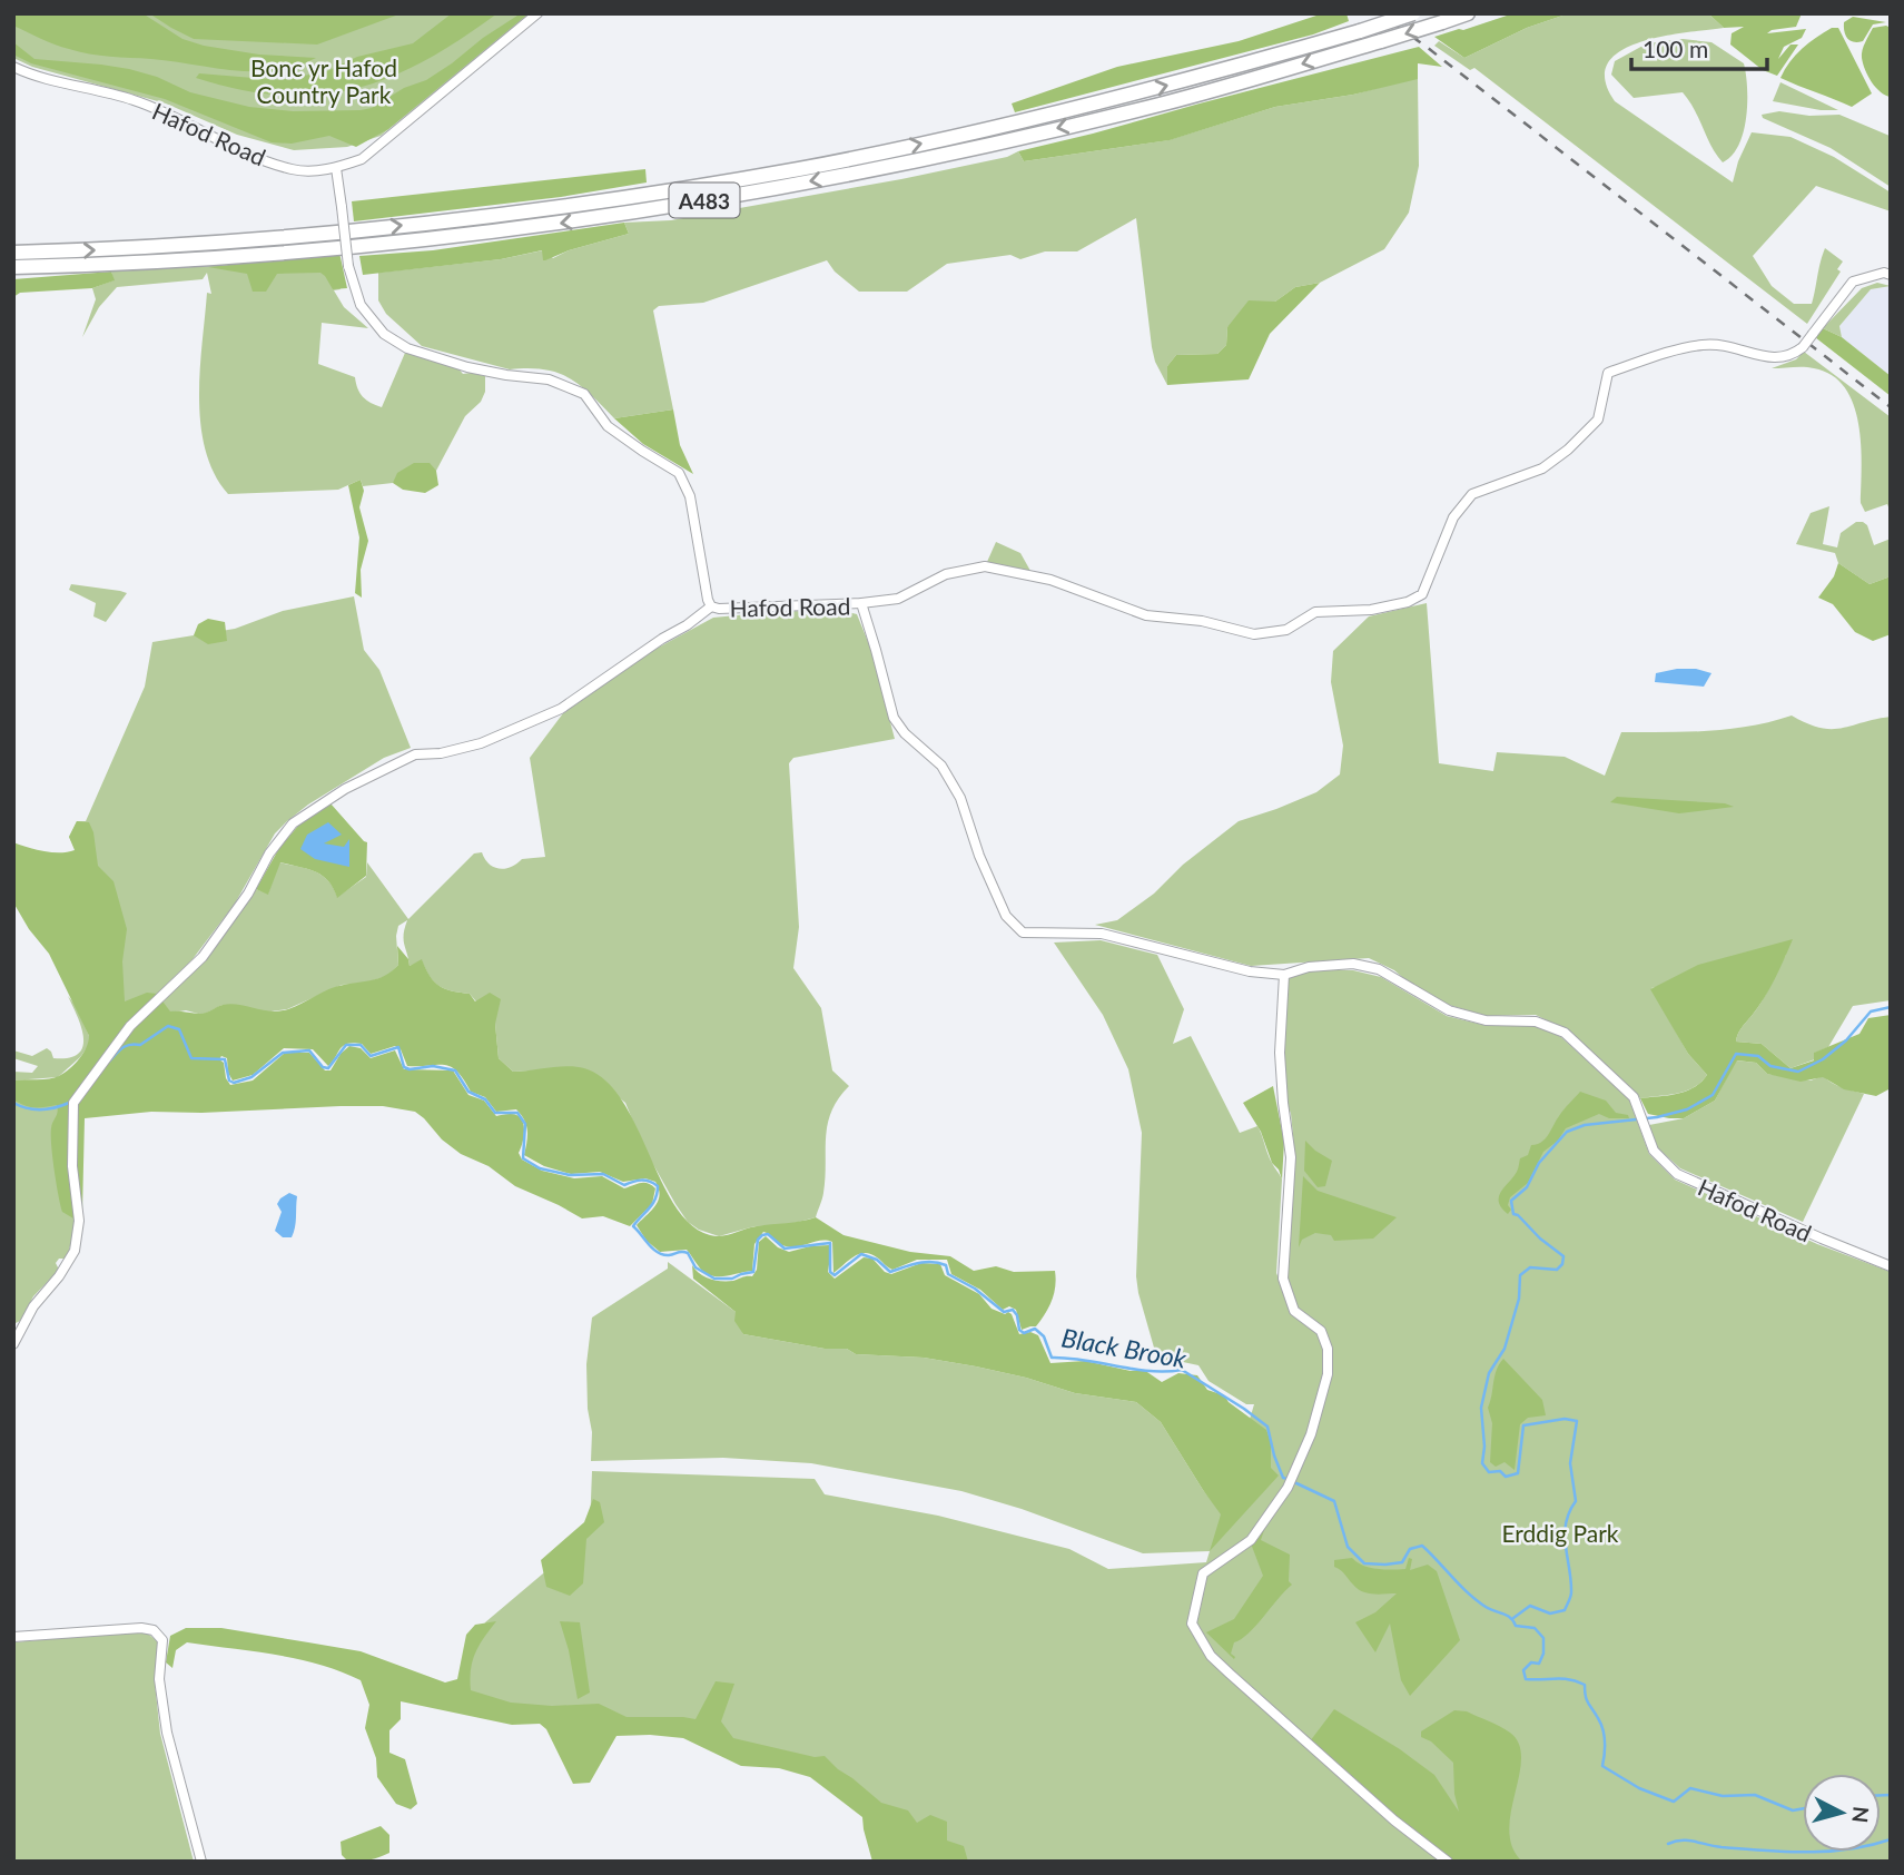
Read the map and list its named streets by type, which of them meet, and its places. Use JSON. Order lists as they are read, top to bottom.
{
  "streets": {
    "highway": ["A483"],
    "street": ["Hafod Road"]
  },
  "water": ["Black Brook"],
  "parks": ["Bonc yr Hafod Country Park", "Erddig Park"],
  "scale_bar": "100 m",
  "north": "right"
}
